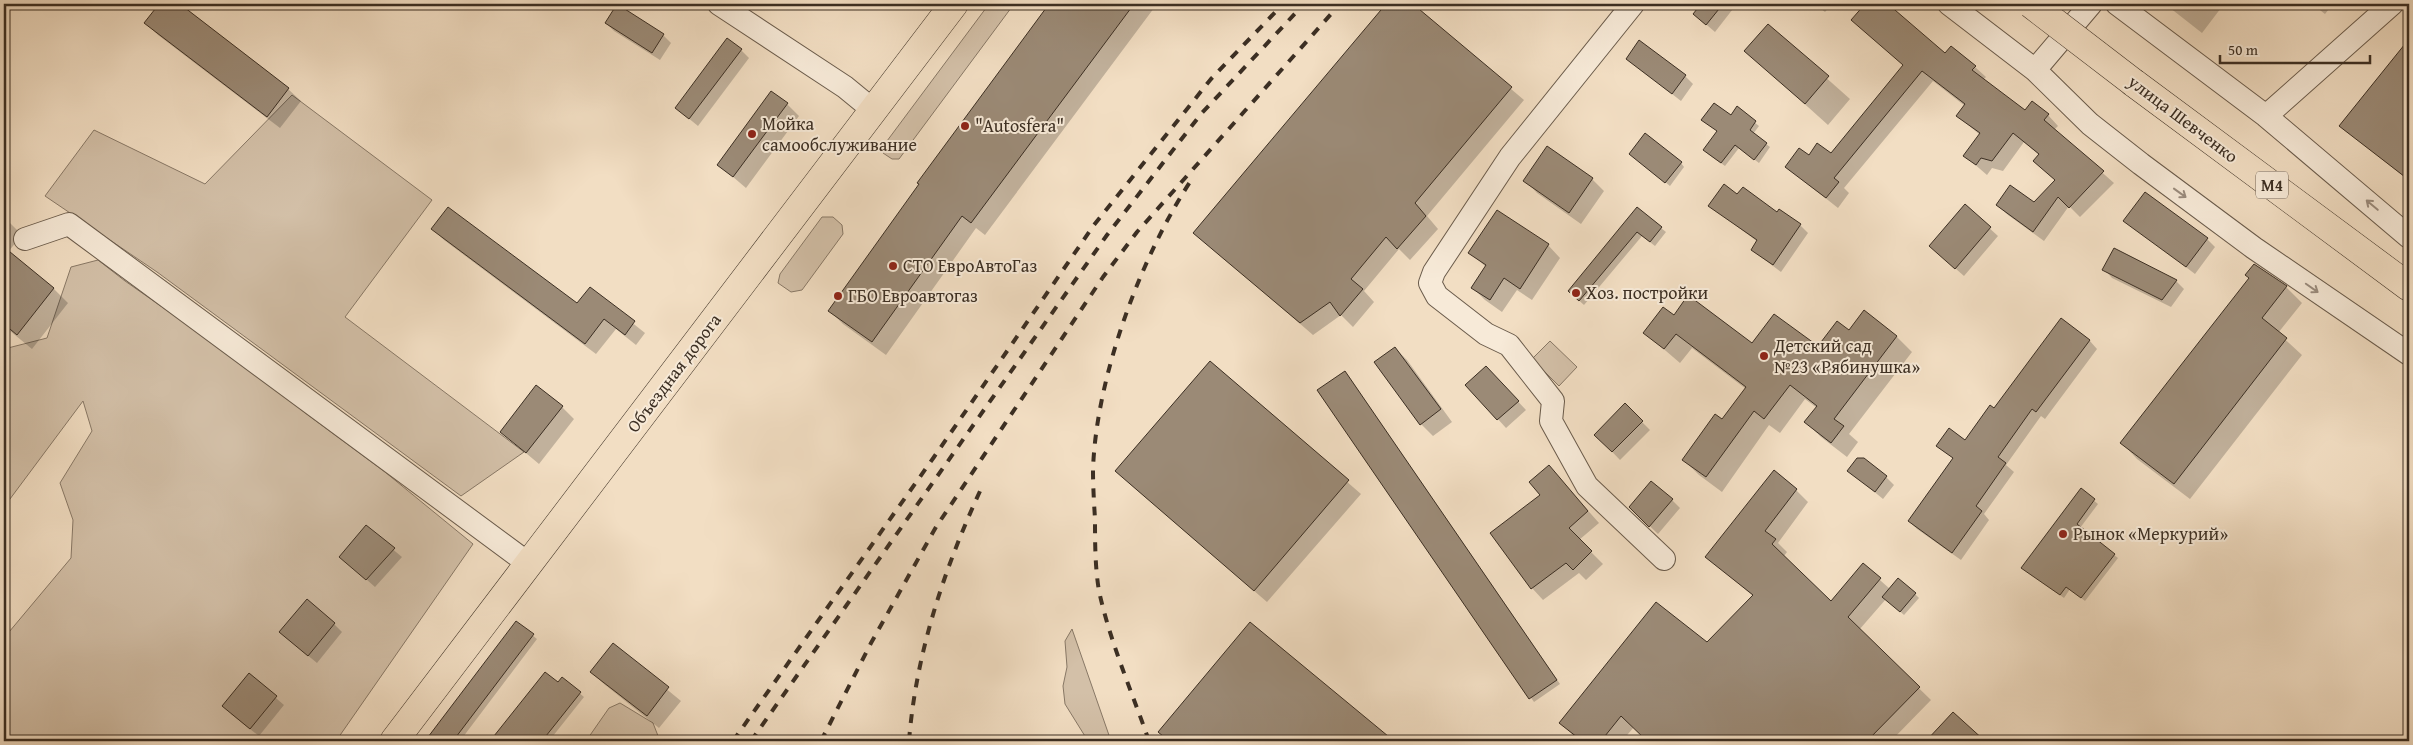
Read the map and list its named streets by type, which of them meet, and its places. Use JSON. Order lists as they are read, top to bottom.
{
  "streets": {
    "main road": ["улица Шевченко", "M4", "Объездная дорога"]
  },
  "places": [
    "\"Autosfera\"",
    "Мойка самообслуживание",
    "СТО ЕвроАвтоГаз",
    "Хоз. постройки",
    "ГБО Евроавтогаз",
    "Детский сад №23 «Рябинушка»",
    "Рынок «Меркурий»"
  ],
  "scale_bar": "50 m"
}
